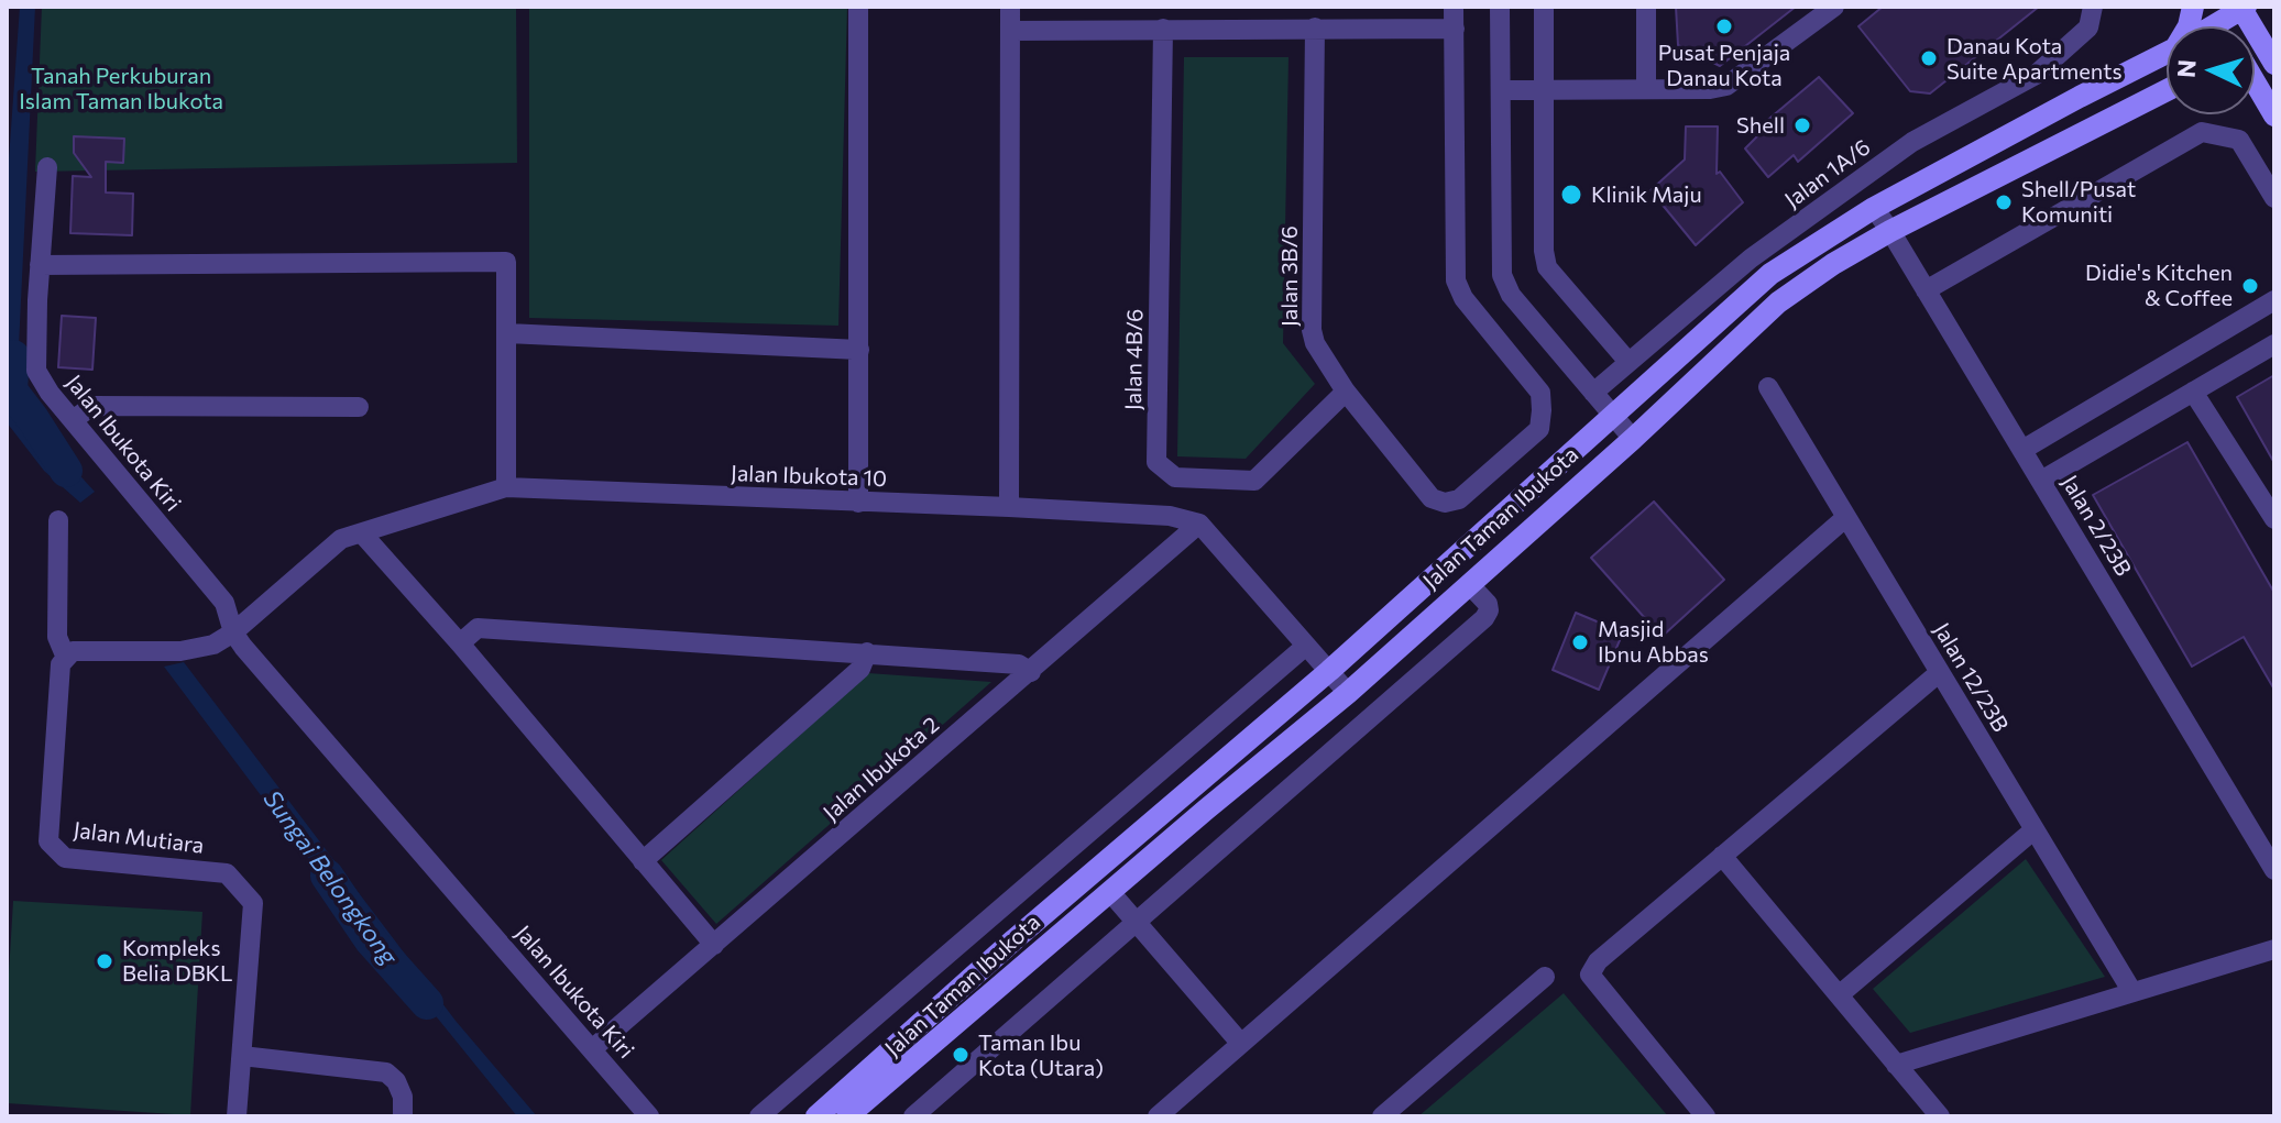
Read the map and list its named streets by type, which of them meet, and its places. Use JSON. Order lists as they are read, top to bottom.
{
  "streets": {
    "main road": ["Jalan Taman Ibukota"],
    "street": [
      "Jalan 1A/6",
      "Jalan 3B/6",
      "Jalan 4B/6",
      "Jalan Ibukota Kiri",
      "Jalan Ibukota 10",
      "Jalan 2/23B",
      "Jalan 12/23B",
      "Jalan Ibukota 2",
      "Jalan Mutiara"
    ]
  },
  "crossings": [
    ["Jalan 3B/6", "Jalan 4B/6"],
    ["Jalan Ibukota Kiri", "Jalan Ibukota 10"],
    ["Jalan Ibukota Kiri", "Jalan Ibukota 2"],
    ["Jalan Ibukota 10", "Jalan Ibukota 2"],
    ["Jalan Taman Ibukota", "Jalan 2/23B"]
  ],
  "water": ["Sungai Belongkong"],
  "parks": ["Tanah Perkuburan Islam Taman Ibukota"],
  "places": [
    "Pusat Penjaja Danau Kota",
    "Danau Kota Suite Apartments",
    "Shell",
    "Klinik Maju",
    "Shell/Pusat Komuniti",
    "Didie's Kitchen & Coffee",
    "Masjid Ibnu Abbas",
    "Kompleks Belia DBKL",
    "Taman Ibu Kota (Utara)"
  ],
  "north": "left"
}
